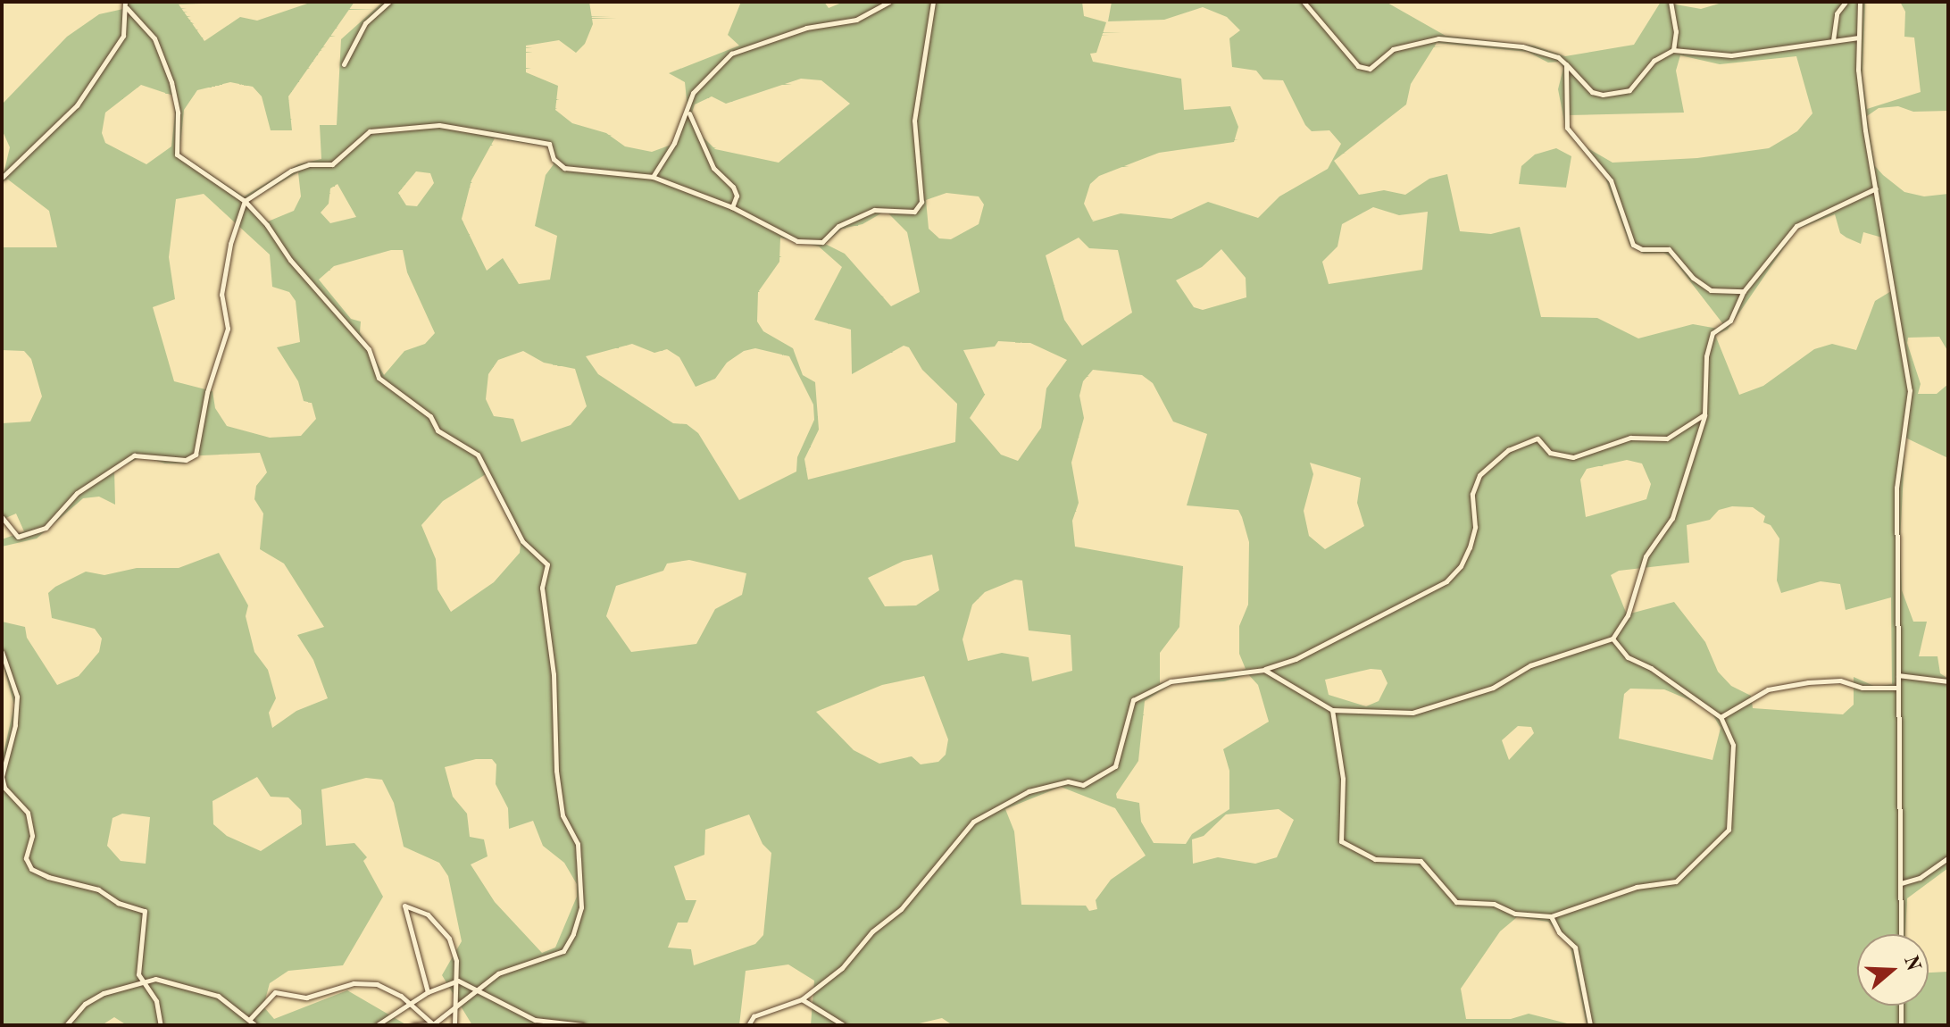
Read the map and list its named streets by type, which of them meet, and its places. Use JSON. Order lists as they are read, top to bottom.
{
  "north": "right"
}
